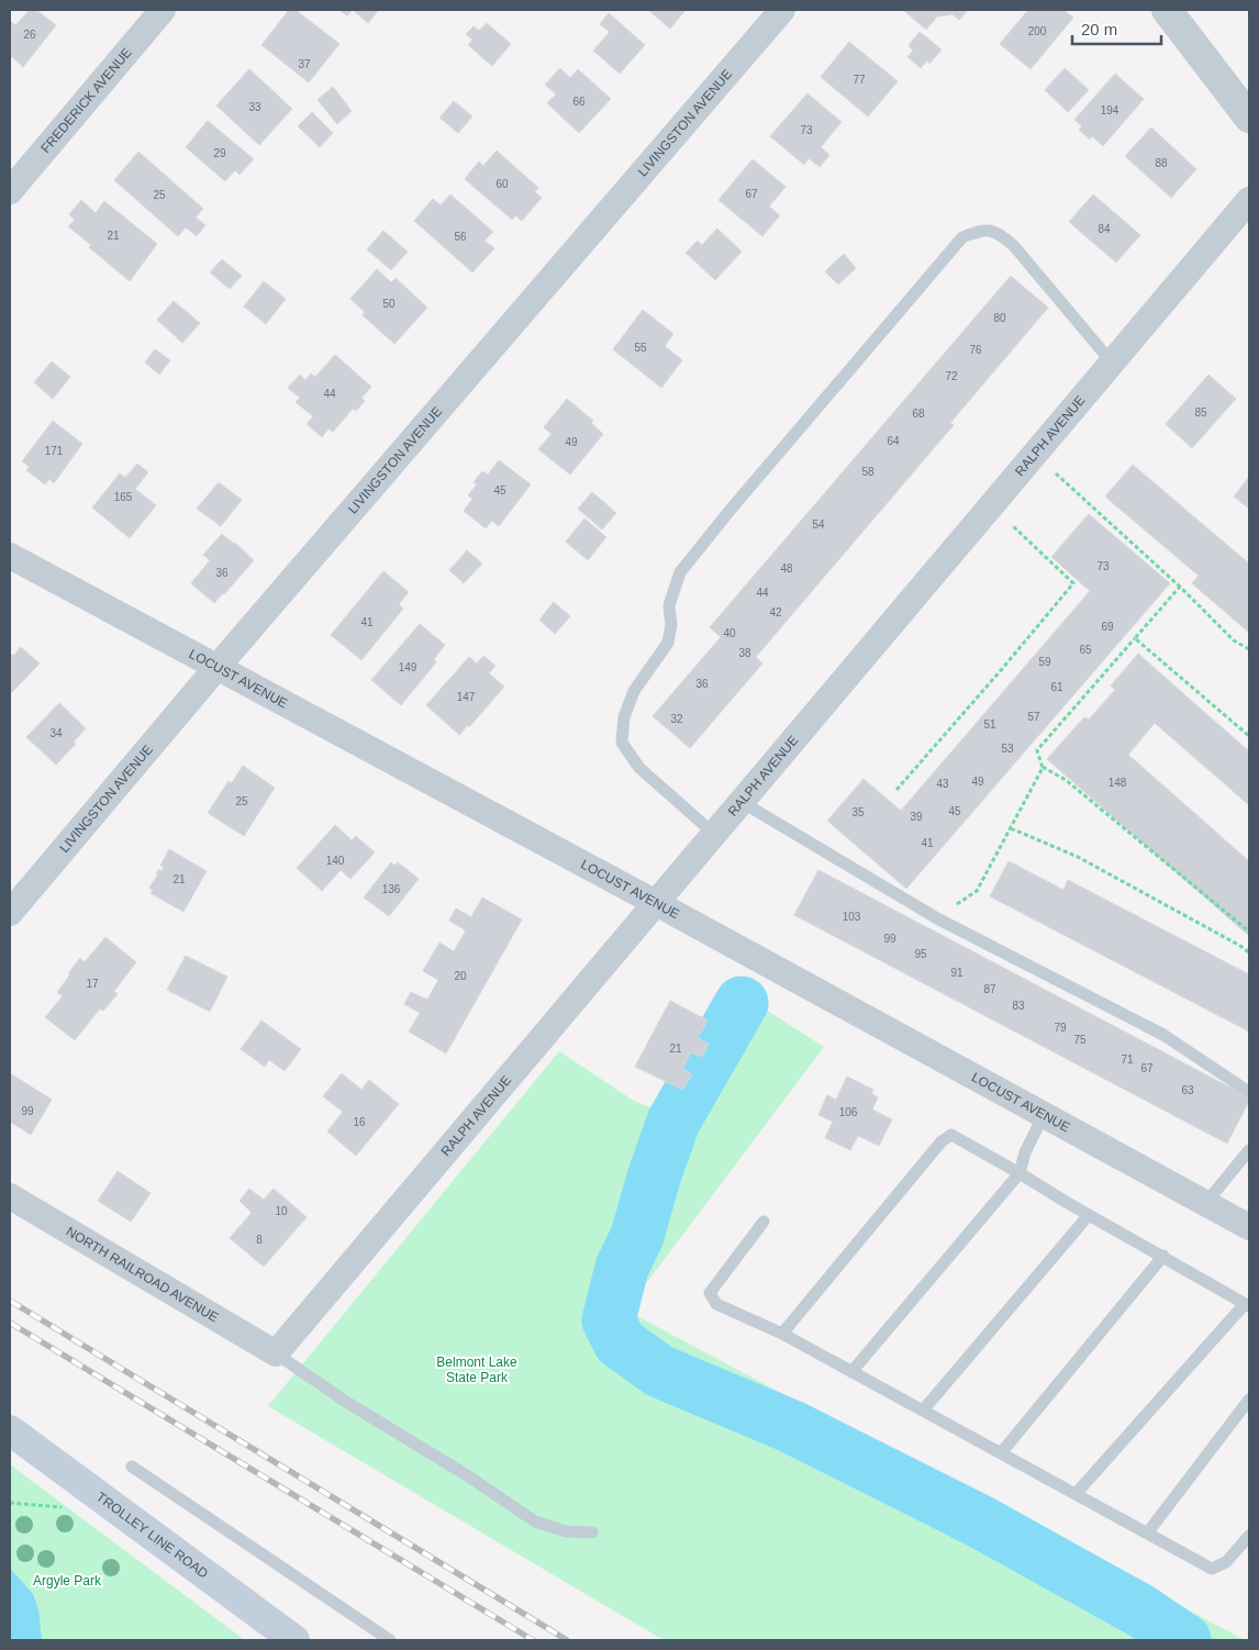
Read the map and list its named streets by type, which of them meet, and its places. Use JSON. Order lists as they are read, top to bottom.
{
  "streets": {
    "main road": ["TROLLEY LINE ROAD"],
    "street": [
      "FREDERICK AVENUE",
      "LIVINGSTON AVENUE",
      "RALPH AVENUE",
      "LOCUST AVENUE",
      "NORTH RAILROAD AVENUE"
    ]
  },
  "crossings": [
    ["LIVINGSTON AVENUE", "LOCUST AVENUE"],
    ["RALPH AVENUE", "LOCUST AVENUE"],
    ["RALPH AVENUE", "NORTH RAILROAD AVENUE"]
  ],
  "parks": ["Belmont Lake State Park", "Argyle Park"],
  "house_numbers": [
    "200",
    "26",
    "37",
    "77",
    "66",
    "33",
    "194",
    "73",
    "29",
    "88",
    "60",
    "67",
    "25",
    "84",
    "21",
    "56",
    "50",
    "80",
    "55",
    "76",
    "72",
    "44",
    "85",
    "68",
    "64",
    "49",
    "171",
    "58",
    "45",
    "165",
    "54",
    "73",
    "48",
    "36",
    "44",
    "42",
    "41",
    "69",
    "40",
    "65",
    "38",
    "59",
    "149",
    "36",
    "61",
    "147",
    "57",
    "32",
    "51",
    "34",
    "53",
    "49",
    "148",
    "43",
    "25",
    "45",
    "35",
    "39",
    "41",
    "140",
    "21",
    "136",
    "103",
    "99",
    "95",
    "91",
    "20",
    "17",
    "87",
    "83",
    "79",
    "75",
    "21",
    "71",
    "67",
    "63",
    "99",
    "106",
    "16",
    "10",
    "8"
  ],
  "scale_bar": "20 m"
}
